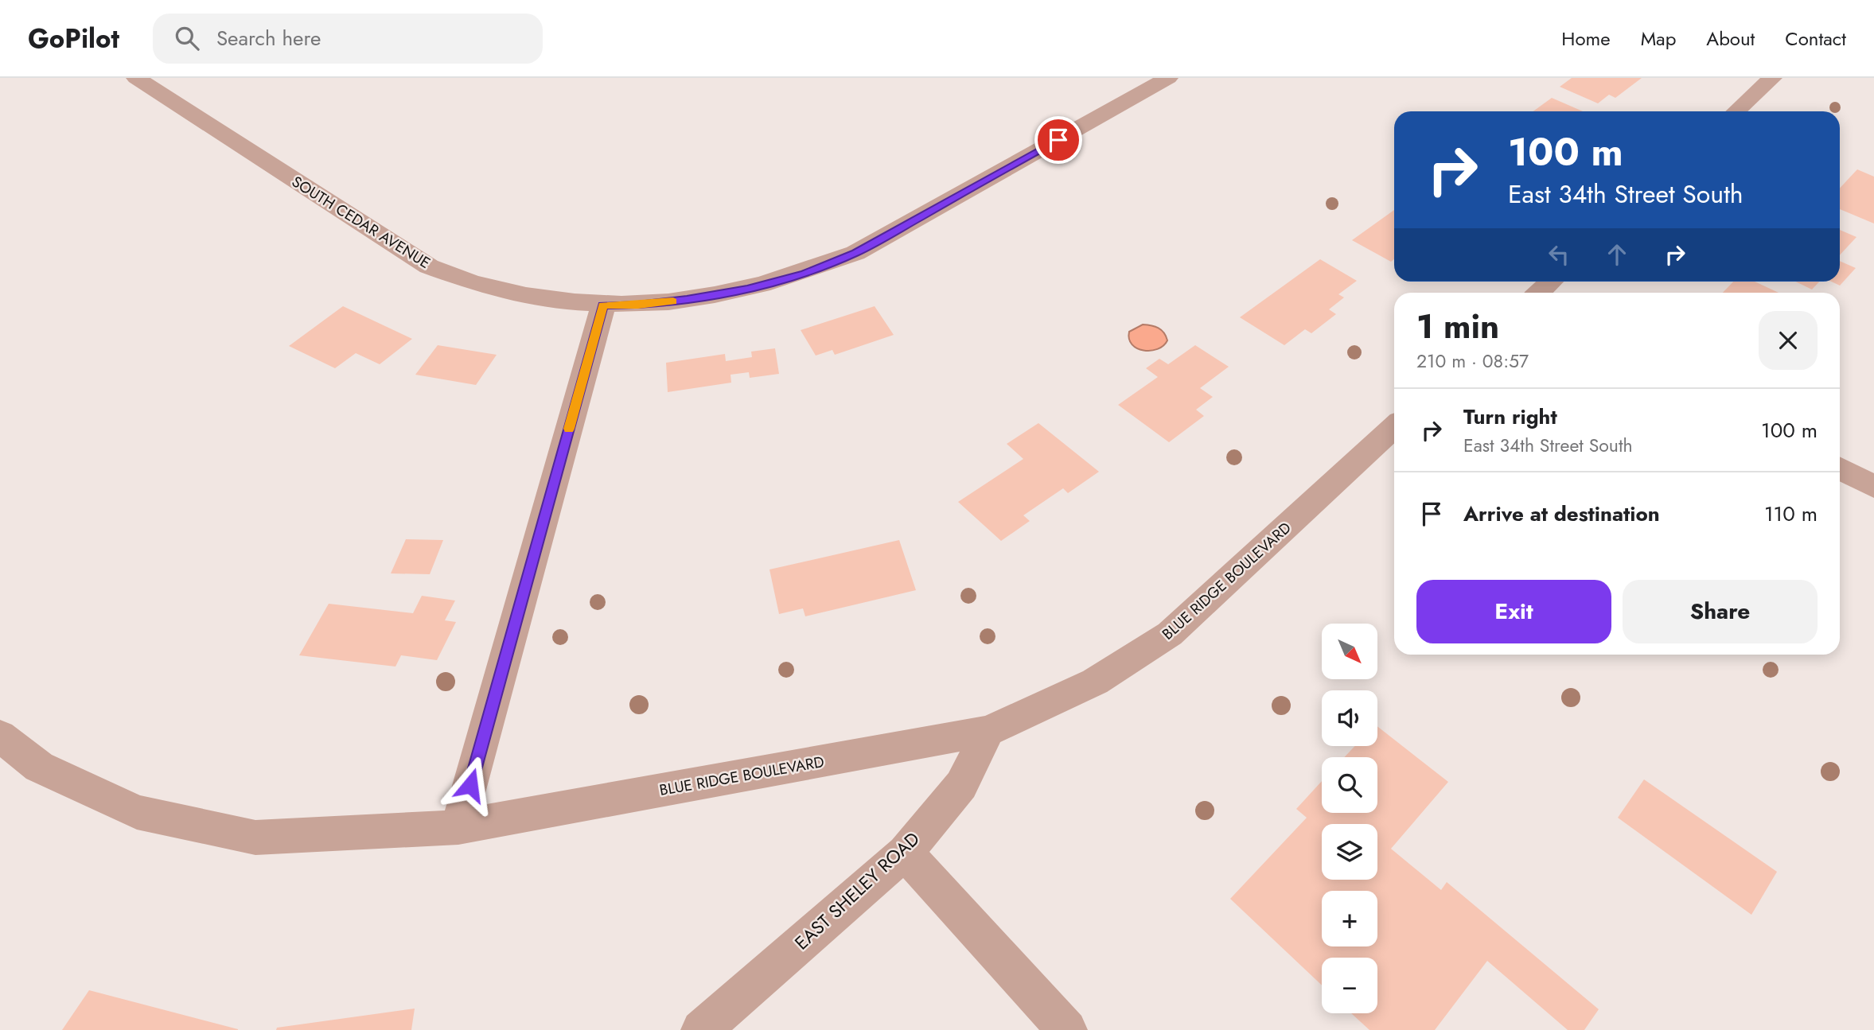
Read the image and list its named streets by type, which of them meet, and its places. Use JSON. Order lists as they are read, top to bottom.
{
  "streets": {
    "street": ["SOUTH CEDAR AVENUE", "BLUE RIDGE BOULEVARD", "EAST SHELEY ROAD"]
  },
  "crossings": [
    ["BLUE RIDGE BOULEVARD", "EAST SHELEY ROAD"]
  ],
  "north": "bottom right",
  "page": {
    "header": "GoPilot",
    "search": "Search here",
    "nav": [
      "Home",
      "Map",
      "About",
      "Contact"
    ],
    "turn": ["100 m", "East 34th Street South"],
    "heading": ["1 min", "210 m · 08:57"],
    "list": [
      {
        "name": "Turn right",
        "note": "East 34th Street South",
        "value": "100 m"
      },
      {
        "name": "Arrive at destination",
        "value": "110 m"
      }
    ],
    "buttons": ["Exit", "Share"],
    "map_buttons": ["+", "−"]
  }
}
